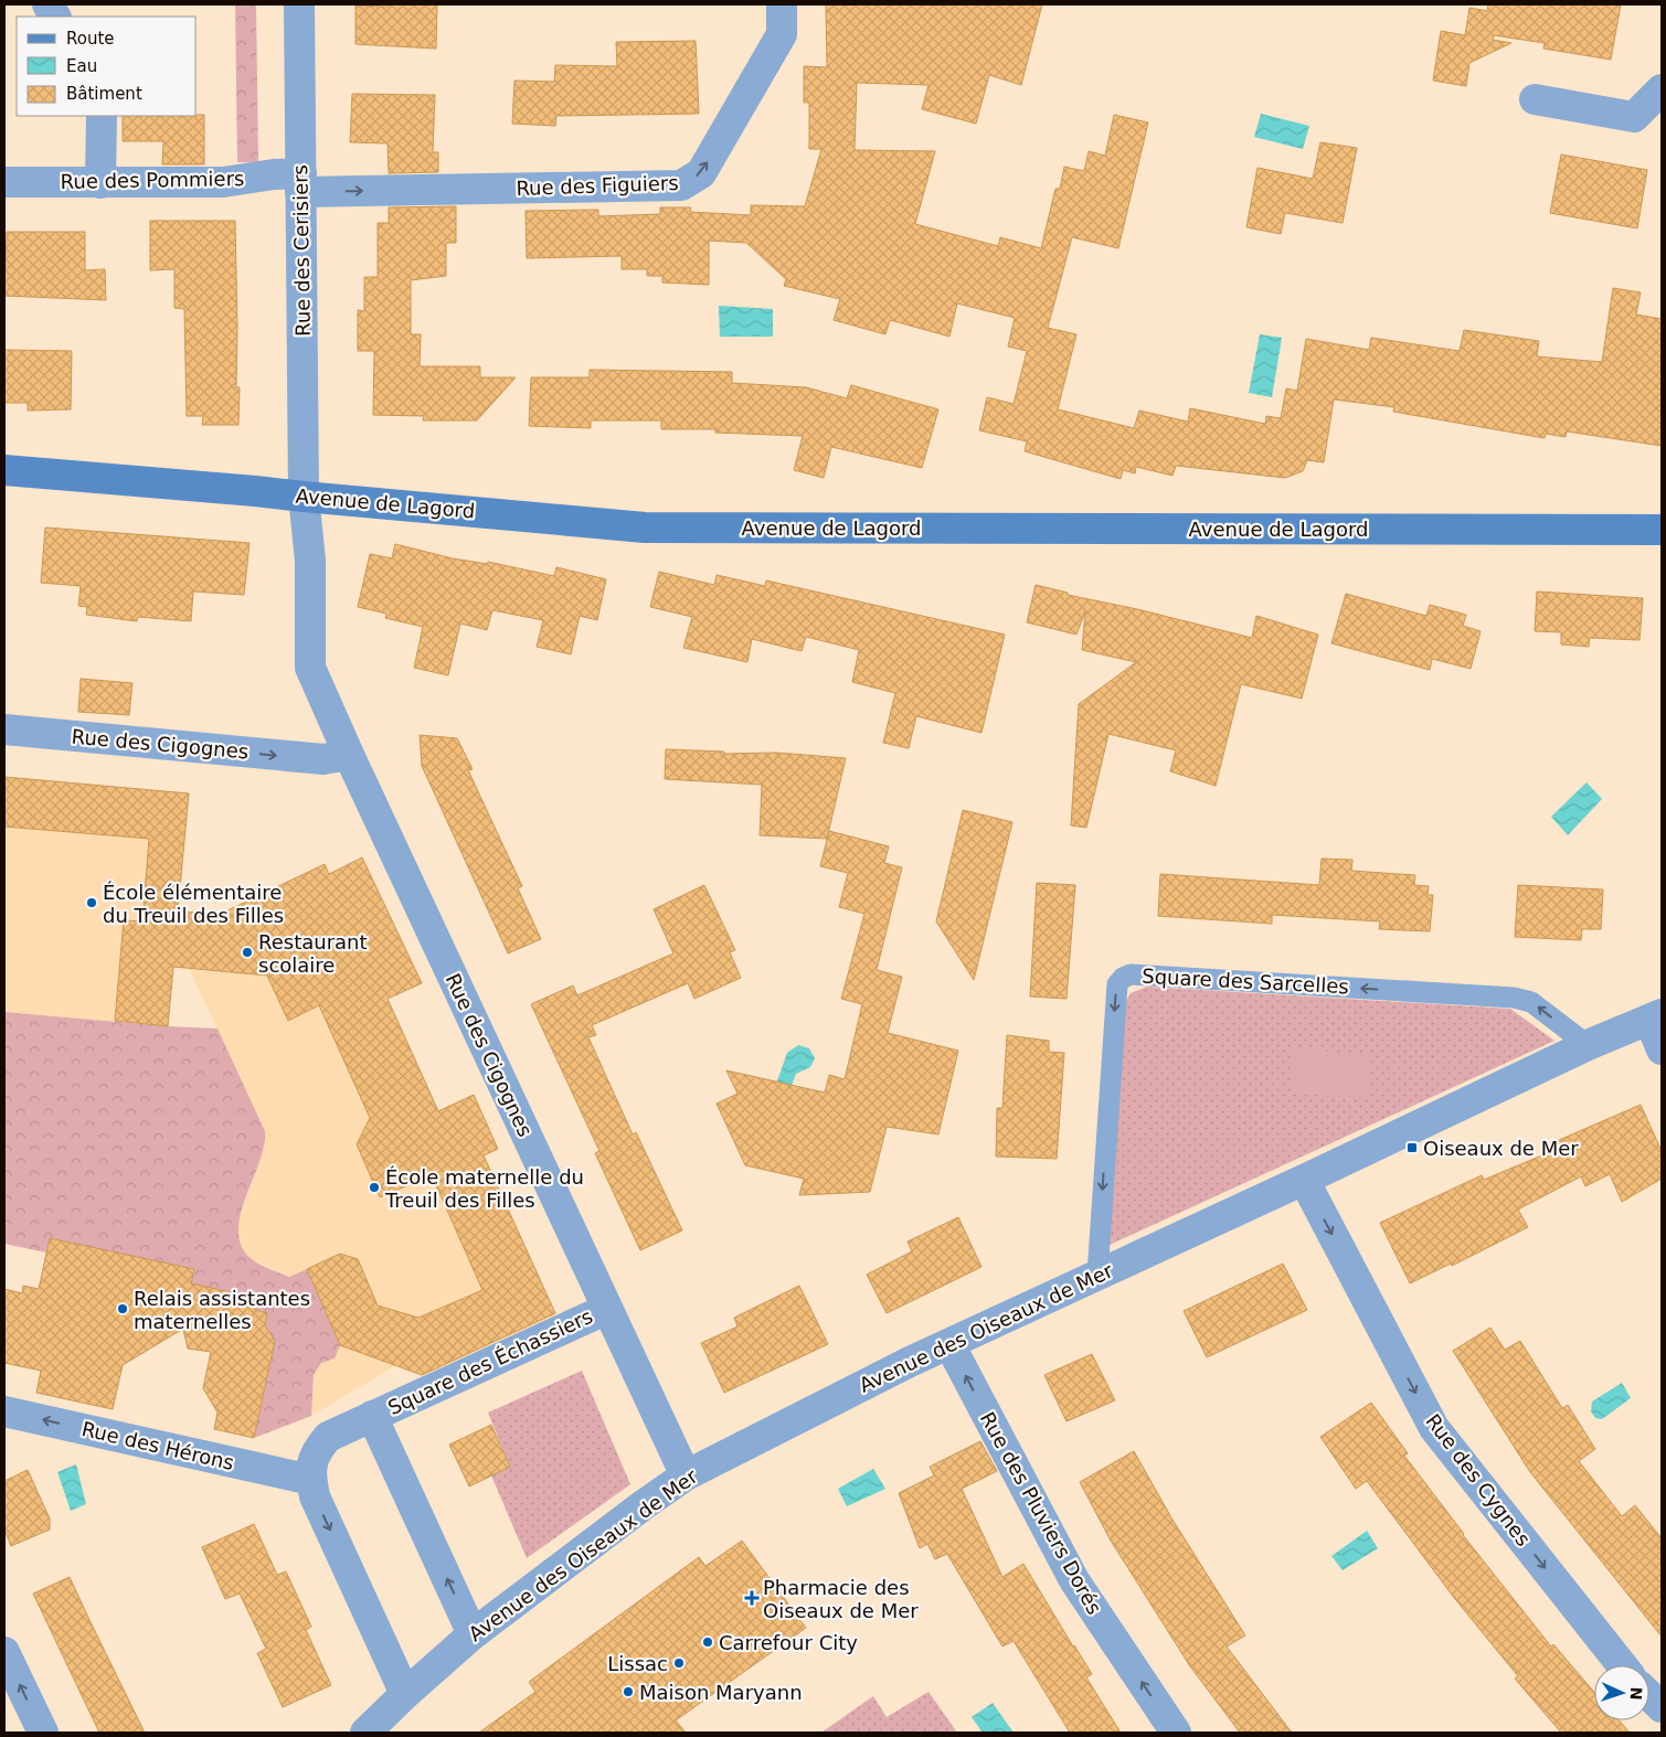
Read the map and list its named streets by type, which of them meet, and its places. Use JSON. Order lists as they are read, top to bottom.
{
  "streets": {
    "street": [
      "Rue des Pommiers",
      "Rue des Figuiers",
      "Rue des Cerisiers",
      "Avenue de Lagord",
      "Rue des Cigognes",
      "Avenue des Oiseaux de Mer",
      "Square des Échassiers",
      "Rue des Hérons",
      "Rue des Cygnes",
      "Rue des Pluviers Dorés"
    ],
    "lane": ["Square des Sarcelles"]
  },
  "crossings": [
    ["Rue des Pommiers", "Rue des Figuiers"],
    ["Rue des Pommiers", "Rue des Cerisiers"],
    ["Rue des Figuiers", "Rue des Cerisiers"],
    ["Rue des Cerisiers", "Avenue de Lagord"],
    ["Rue des Cerisiers", "Rue des Cigognes"],
    ["Avenue de Lagord", "Rue des Cigognes"],
    ["Rue des Cigognes", "Avenue des Oiseaux de Mer"],
    ["Rue des Cigognes", "Square des Échassiers"],
    ["Square des Sarcelles", "Avenue des Oiseaux de Mer"],
    ["Avenue des Oiseaux de Mer", "Square des Échassiers"],
    ["Avenue des Oiseaux de Mer", "Rue des Cygnes"],
    ["Avenue des Oiseaux de Mer", "Rue des Pluviers Dorés"],
    ["Square des Échassiers", "Rue des Hérons"]
  ],
  "one_way": [
    "Rue des Figuiers",
    "Rue des Hérons",
    "Rue des Cygnes",
    "Rue des Pluviers Dorés"
  ],
  "places": {
    "other": [
      "École élémentaire du Treuil des Filles",
      "Restaurant scolaire",
      "École maternelle du Treuil des Filles",
      "Relais assistantes maternelles",
      "Carrefour City",
      "Lissac",
      "Maison Maryann"
    ],
    "transit": ["Oiseaux de Mer"],
    "health": ["Pharmacie des Oiseaux de Mer"]
  },
  "legend": ["Route", "Eau", "Bâtiment"],
  "north": "right"
}
